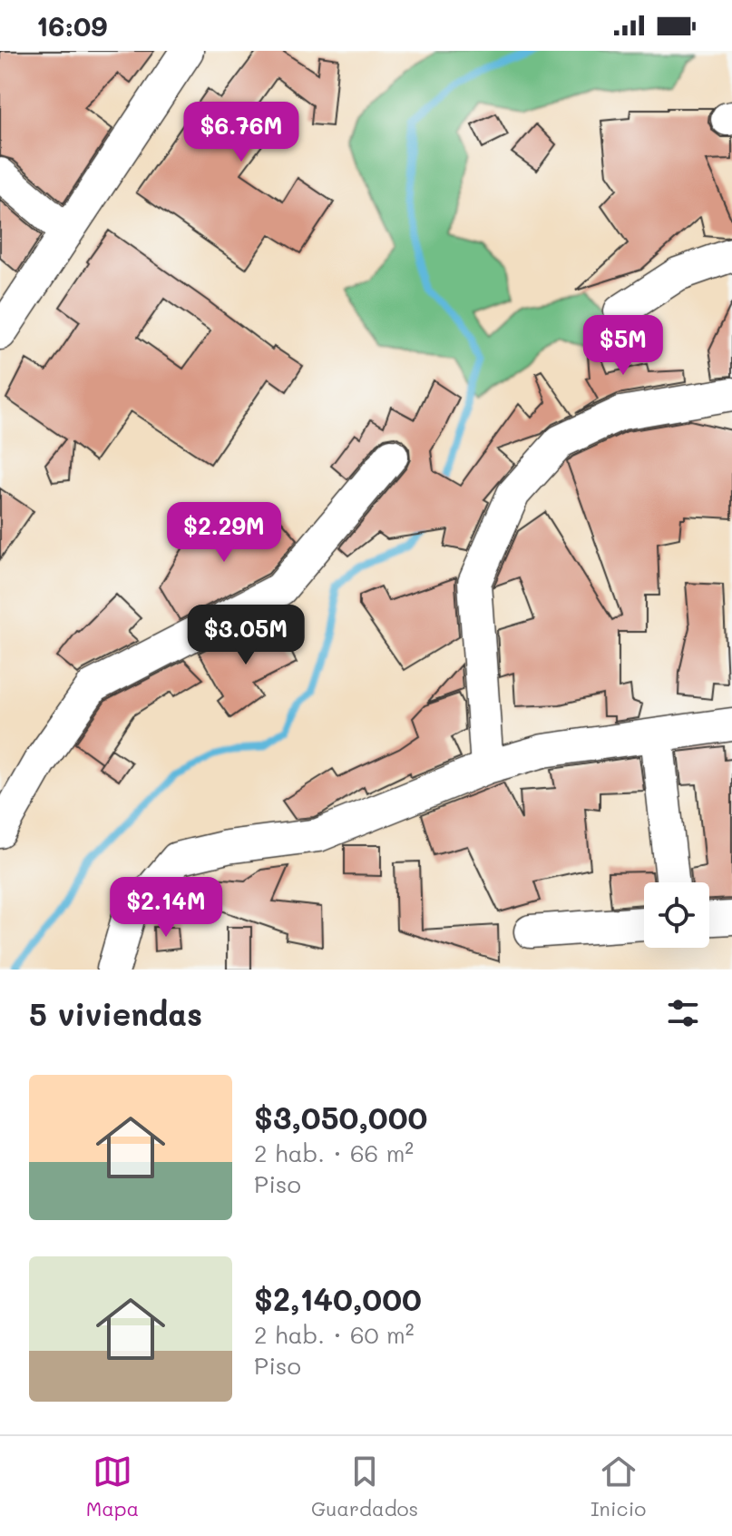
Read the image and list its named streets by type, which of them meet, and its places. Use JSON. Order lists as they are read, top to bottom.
{
  "page": {
    "status": "16:09",
    "price": [
      "$6.76M",
      "$5M",
      "$2.29M",
      "$3.05M",
      "$2.14M"
    ],
    "heading": "5 viviendas",
    "list": [
      {
        "name": "$3,050,000",
        "note": "2 hab. · 66 m² · Piso"
      },
      {
        "name": "$2,140,000",
        "note": "2 hab. · 60 m² · Piso"
      }
    ],
    "tabs": ["Mapa", "Guardados", "Inicio"]
  }
}
